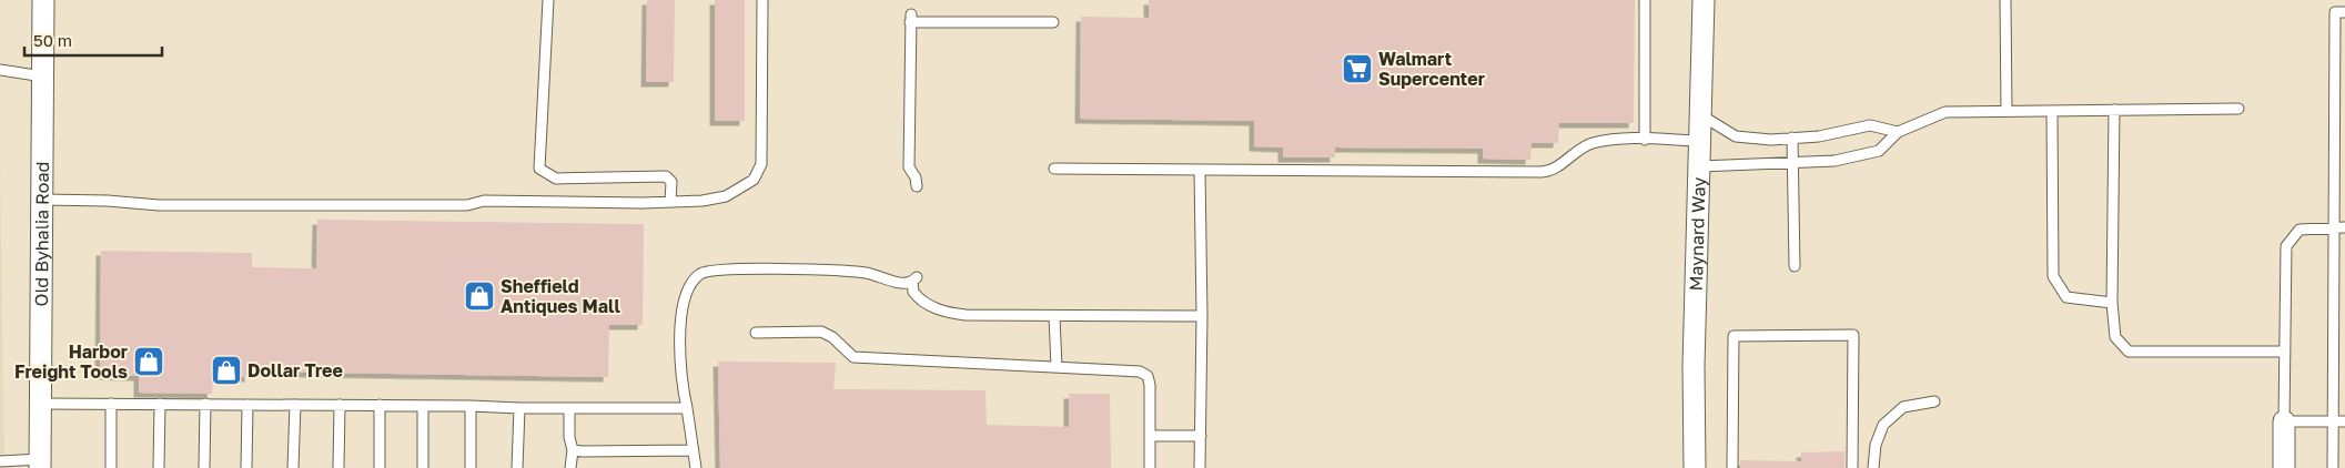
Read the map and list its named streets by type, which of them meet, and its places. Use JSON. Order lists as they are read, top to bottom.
{
  "streets": {
    "street": ["Old Byhalia Road", "Maynard Way"]
  },
  "places": {
    "supermarket": ["Walmart Supercenter"],
    "shop": ["Sheffield Antiques Mall", "Harbor Freight Tools", "Dollar Tree"]
  },
  "scale_bar": "50 m"
}
